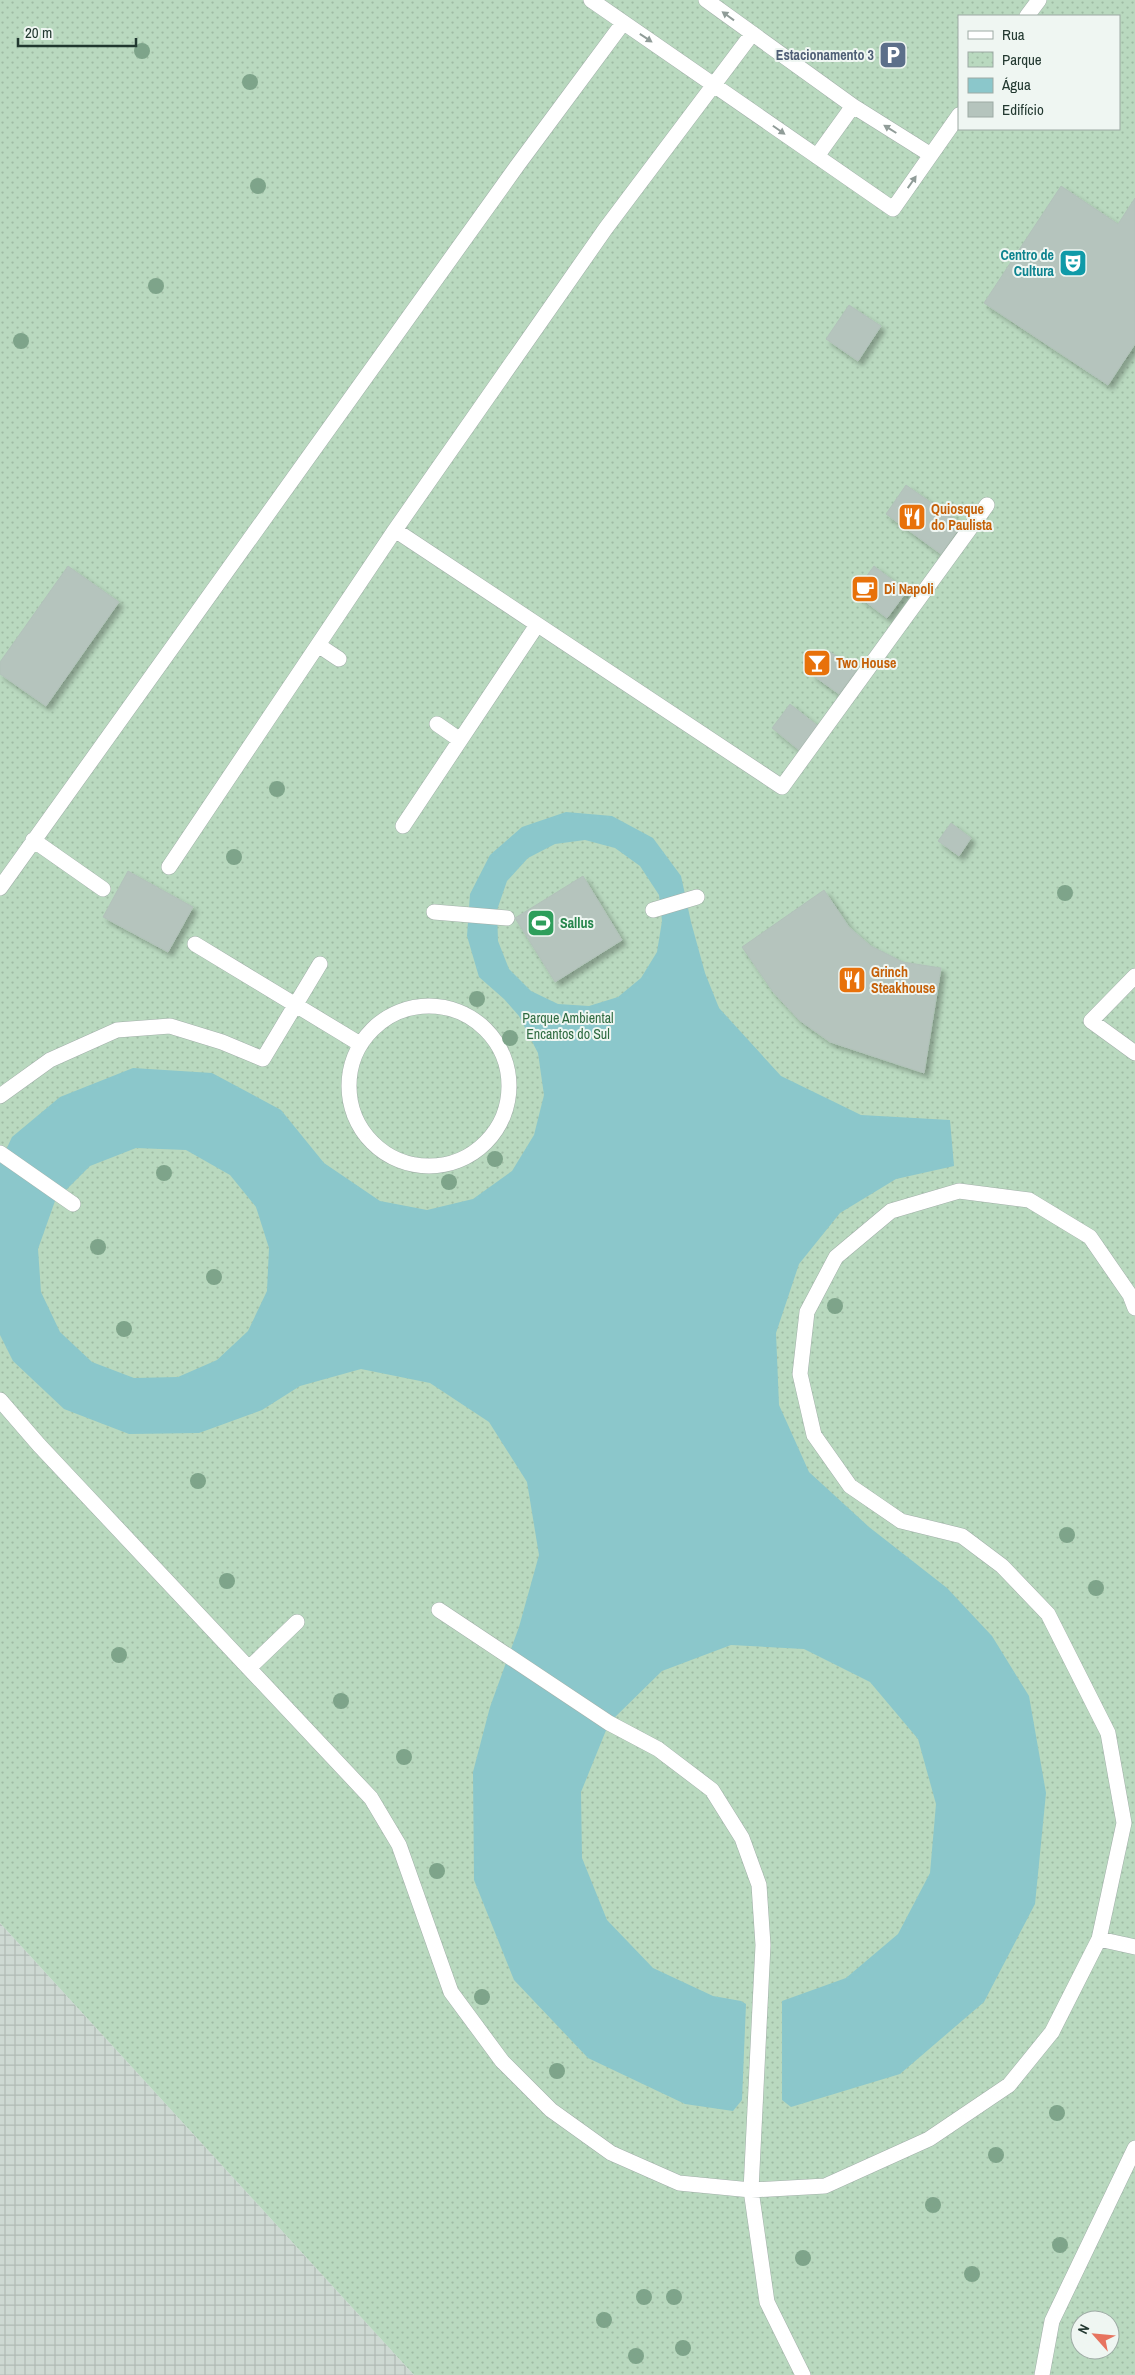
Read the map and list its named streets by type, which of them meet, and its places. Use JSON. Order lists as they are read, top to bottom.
{
  "parks": ["Parque Ambiental Encantos do Sul"],
  "places": {
    "parking": ["Estacionamento 3"],
    "theatre": ["Centro de Cultura"],
    "restaurant": ["Quiosque do Paulista", "Grinch Steakhouse"],
    "cafe": ["Di Napoli"],
    "bar": ["Two House"],
    "sports": ["Sallus"]
  },
  "legend": [
    "Rua",
    "Parque",
    "Água",
    "Edifício"
  ],
  "scale_bar": "20 m",
  "north": "top left"
}
